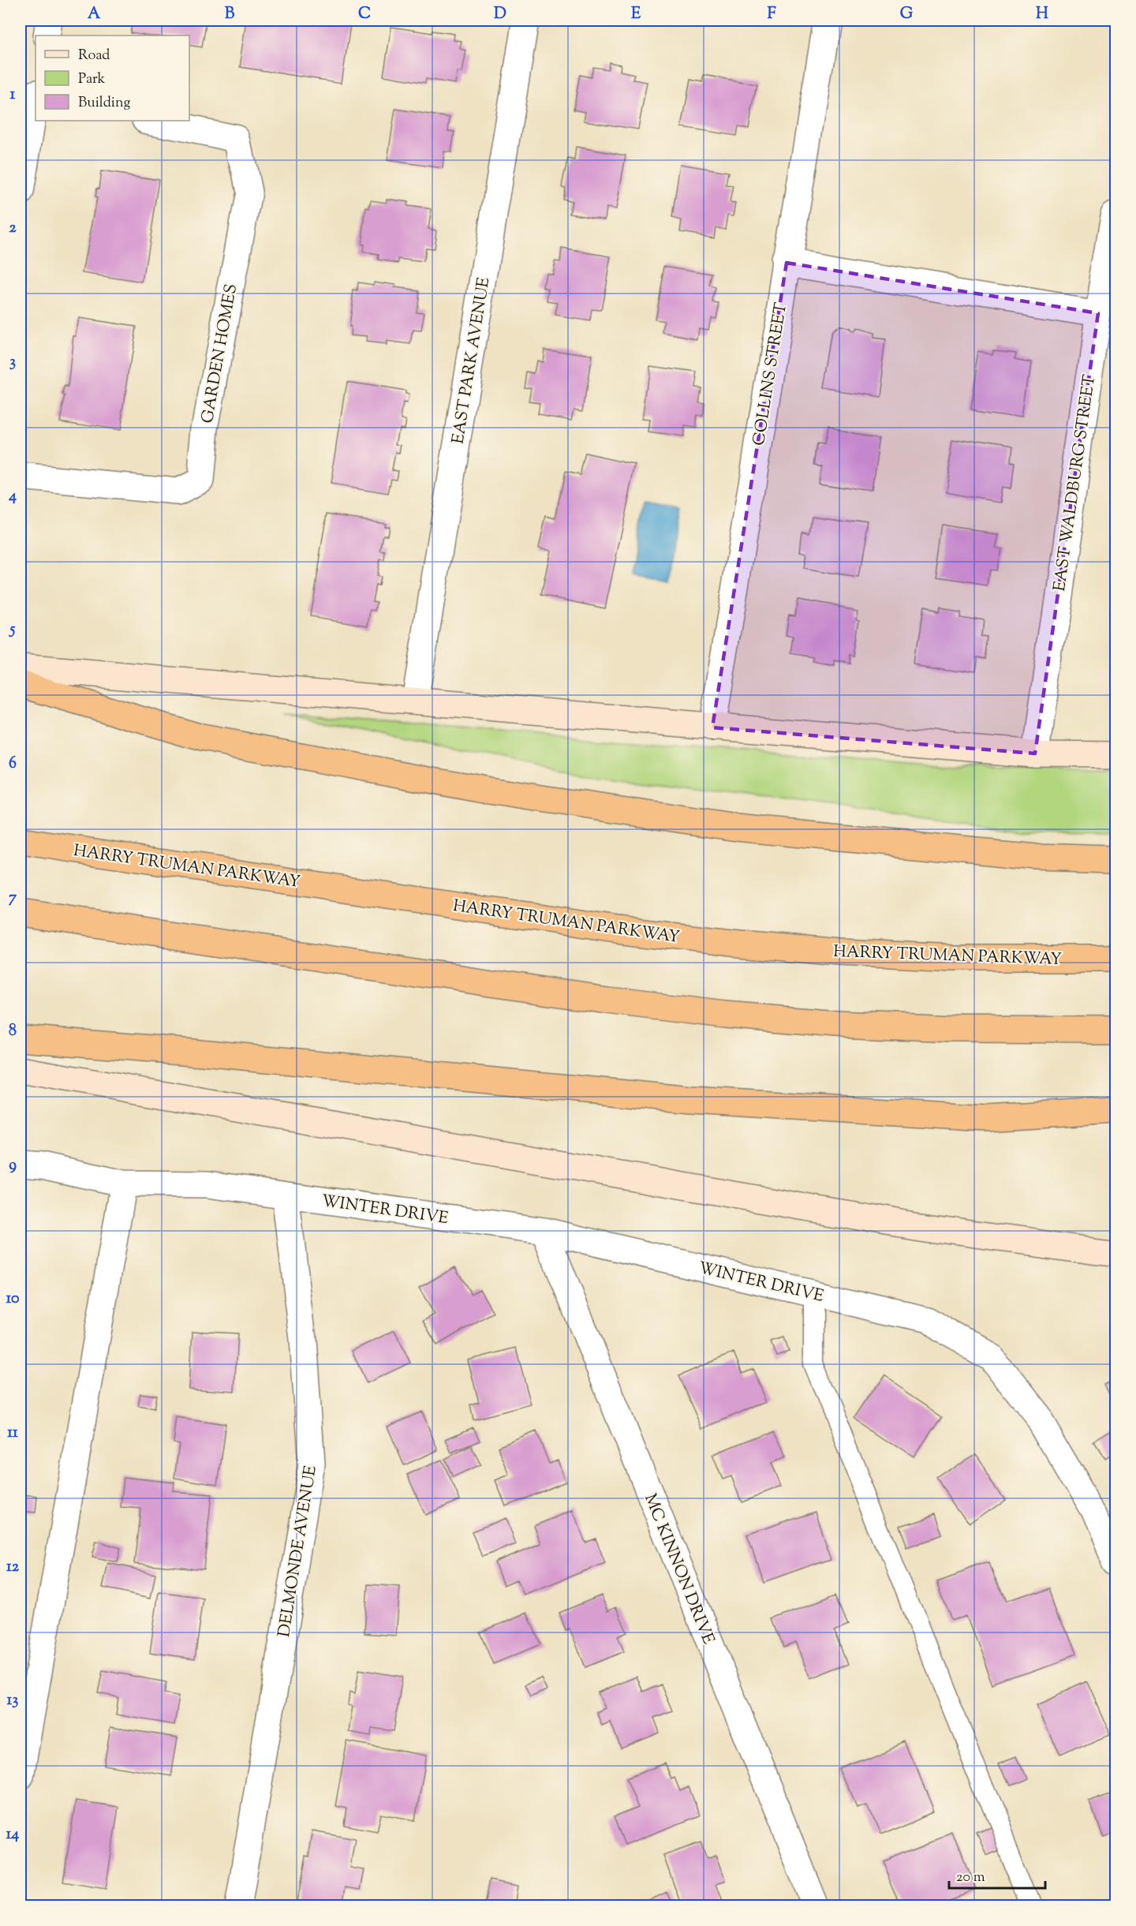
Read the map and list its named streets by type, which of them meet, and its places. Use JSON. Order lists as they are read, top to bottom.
{
  "streets": {
    "highway": ["HARRY TRUMAN PARKWAY"],
    "street": [
      "GARDEN HOMES",
      "EAST PARK AVENUE",
      "COLLINS STREET",
      "EAST WALDBURG STREET",
      "WINTER DRIVE",
      "DELMONDE AVENUE",
      "MC KINNON DRIVE"
    ]
  },
  "crossings": [
    ["WINTER DRIVE", "DELMONDE AVENUE"],
    ["WINTER DRIVE", "MC KINNON DRIVE"]
  ],
  "legend": ["Road", "Park", "Building"],
  "scale_bar": "20 m",
  "grid": {
    "columns": [
      "A",
      "B",
      "C",
      "D",
      "E",
      "F",
      "G",
      "H"
    ],
    "rows": [
      "1",
      "2",
      "3",
      "4",
      "5",
      "6",
      "7",
      "8",
      "9",
      "10",
      "11",
      "12",
      "13",
      "14"
    ]
  }
}
